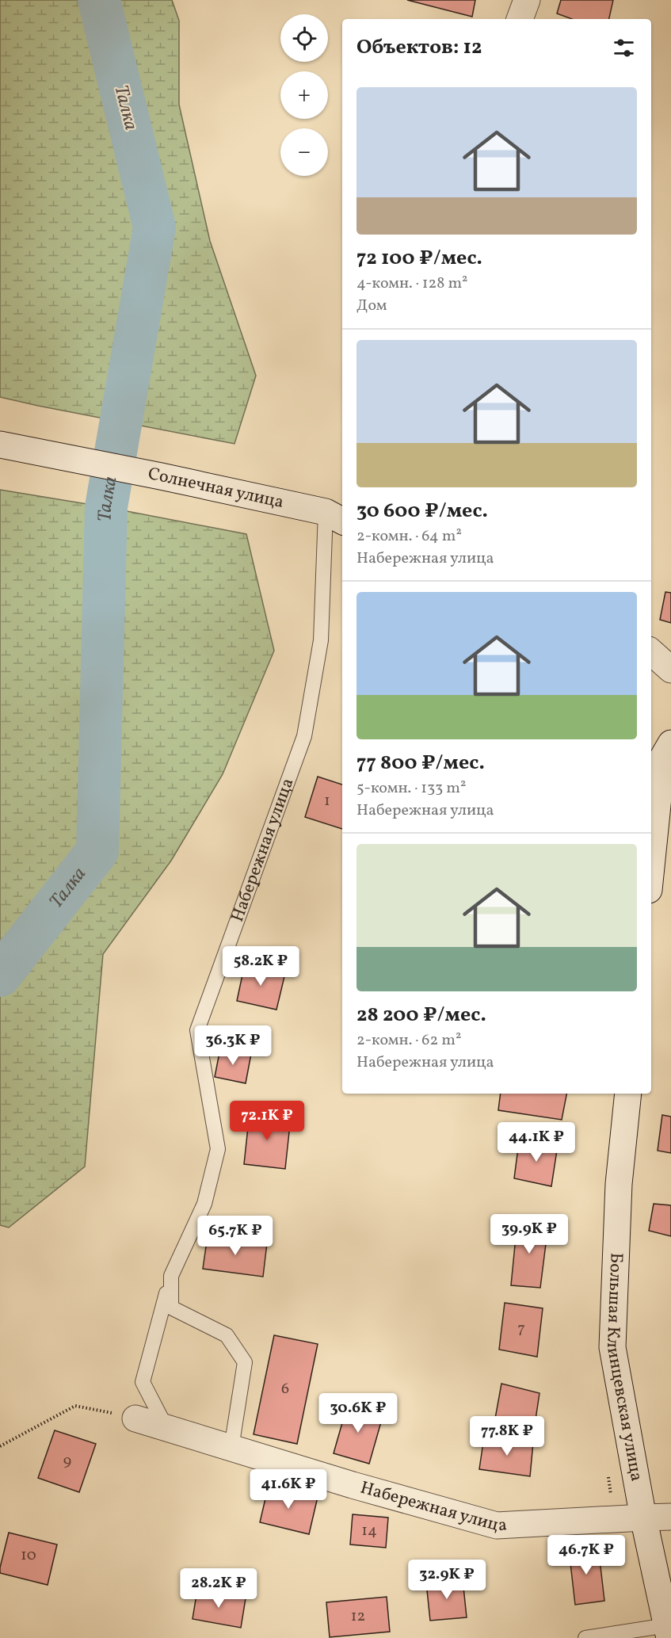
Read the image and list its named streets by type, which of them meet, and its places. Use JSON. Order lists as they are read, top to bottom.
{
  "streets": {
    "street": ["Солнечная улица", "Набережная улица", "Большая Клинцевская улица"]
  },
  "crossings": [
    ["Солнечная улица", "Набережная улица"],
    ["Набережная улица", "Большая Клинцевская улица"]
  ],
  "water": ["Талка"],
  "house_numbers": [
    "1",
    "7",
    "6",
    "9",
    "14",
    "10",
    "12"
  ],
  "page": {
    "map_buttons": ["+", "−"],
    "heading": "Объектов: 12",
    "list": [
      {
        "name": "72 100 ₽/мес.",
        "note": "4-комн. · 128 m² · Дом"
      },
      {
        "name": "30 600 ₽/мес.",
        "note": "2-комн. · 64 m² · Набережная улица"
      },
      {
        "name": "77 800 ₽/мес.",
        "note": "5-комн. · 133 m² · Набережная улица"
      },
      {
        "name": "28 200 ₽/мес.",
        "note": "2-комн. · 62 m² · Набережная улица"
      }
    ],
    "price": [
      "58.2K ₽",
      "36.3K ₽",
      "72.1K ₽",
      "44.1K ₽",
      "39.9K ₽",
      "65.7K ₽",
      "30.6K ₽",
      "77.8K ₽",
      "41.6K ₽",
      "46.7K ₽",
      "32.9K ₽",
      "28.2K ₽"
    ]
  }
}
